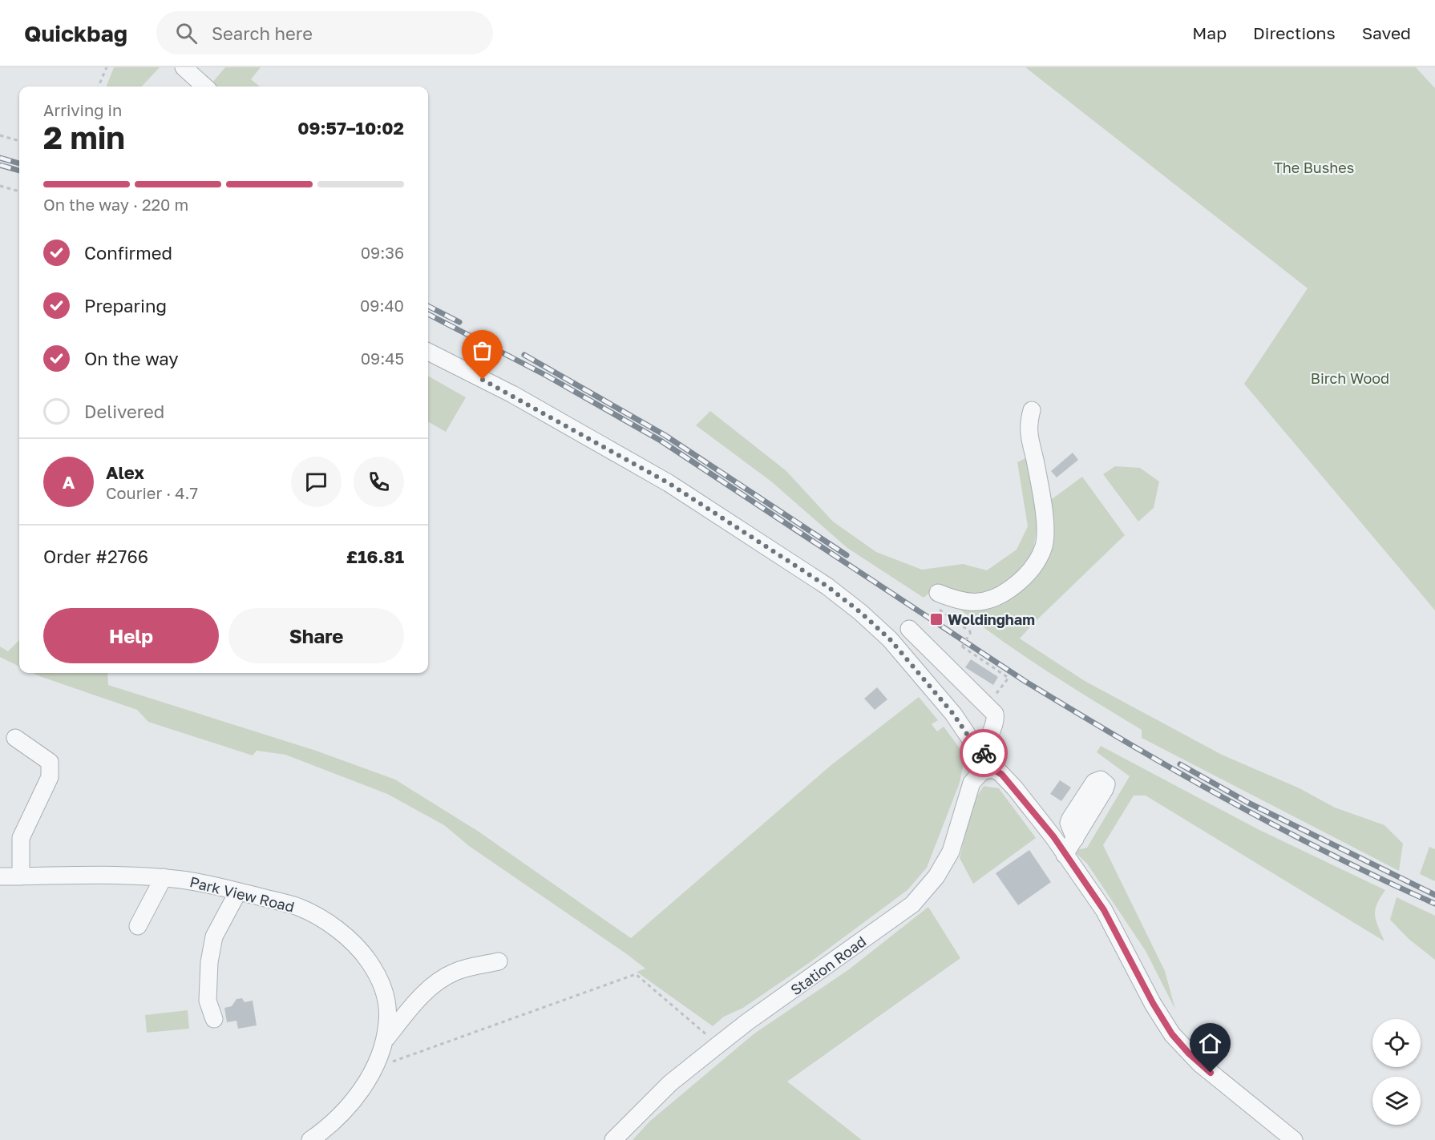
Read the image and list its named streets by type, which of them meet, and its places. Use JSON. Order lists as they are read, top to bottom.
{
  "streets": {
    "street": ["Park View Road", "Station Road"]
  },
  "parks": ["The Bushes", "Birch Wood"],
  "places": {
    "transit": ["Woldingham"]
  },
  "page": {
    "header": "Quickbag",
    "search": "Search here",
    "nav": ["Map", "Directions", "Saved"],
    "heading": ["2 min", "Arriving in", "09:57–10:02"],
    "panel": [
      "Alex",
      "Courier · 4.7",
      "Order #2766",
      "£16.81"
    ],
    "bar": "On the way · 220 m",
    "list": [
      ["Confirmed", "09:36"],
      ["Preparing", "09:40"],
      ["On the way", "09:45"],
      "Delivered"
    ],
    "round": "A",
    "buttons": ["Help", "Share"]
  }
}
